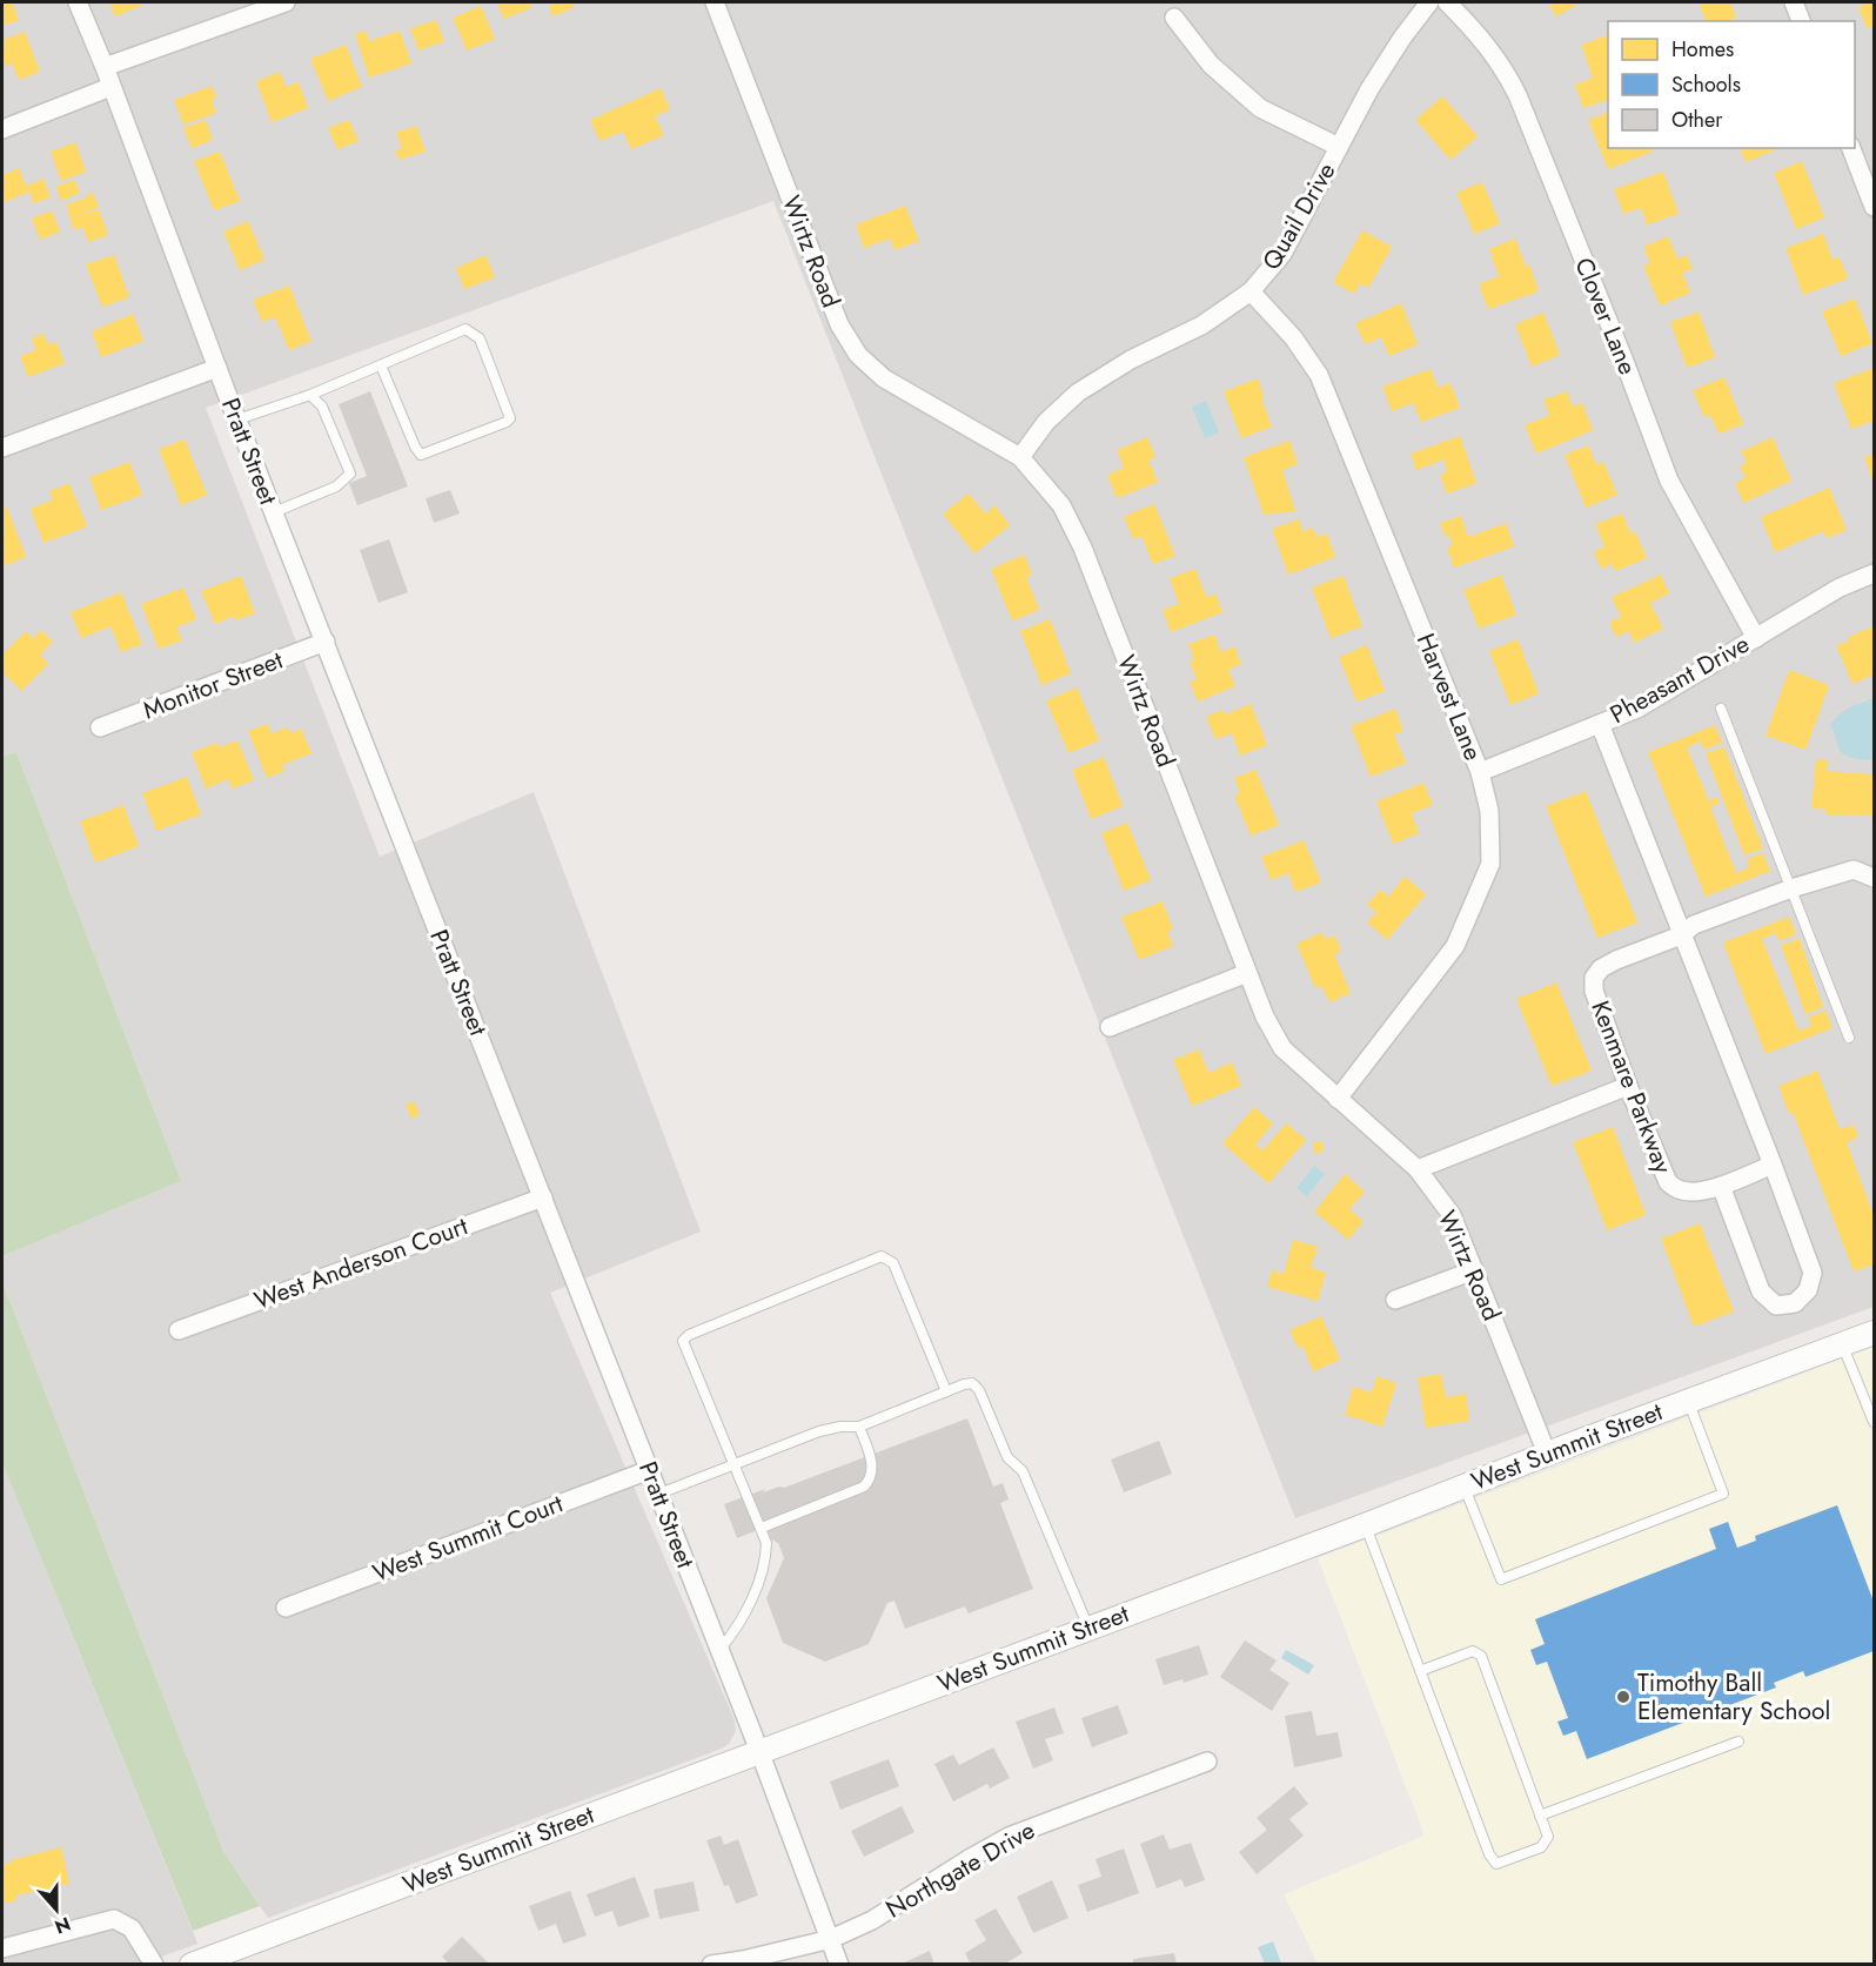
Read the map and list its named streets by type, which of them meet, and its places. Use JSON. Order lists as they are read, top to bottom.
{
  "streets": {
    "street": [
      "Quail Drive",
      "Wirtz Road",
      "Clover Lane",
      "Pratt Street",
      "Pheasant Drive",
      "Monitor Street",
      "Harvest Lane",
      "Kenmare Parkway",
      "West Anderson Court",
      "West Summit Street",
      "West Summit Court",
      "Northgate Drive"
    ]
  },
  "crossings": [
    ["Quail Drive", "Wirtz Road"],
    ["Quail Drive", "Harvest Lane"],
    ["Wirtz Road", "Harvest Lane"],
    ["Wirtz Road", "West Summit Street"],
    ["Clover Lane", "Pheasant Drive"],
    ["Pratt Street", "Monitor Street"],
    ["Pratt Street", "West Anderson Court"],
    ["Pratt Street", "West Summit Street"],
    ["Pratt Street", "West Summit Court"],
    ["Pratt Street", "Northgate Drive"],
    ["Pheasant Drive", "Harvest Lane"]
  ],
  "places": ["Timothy Ball Elementary School"],
  "legend": ["Homes", "Schools", "Other"],
  "north": "bottom"
}
